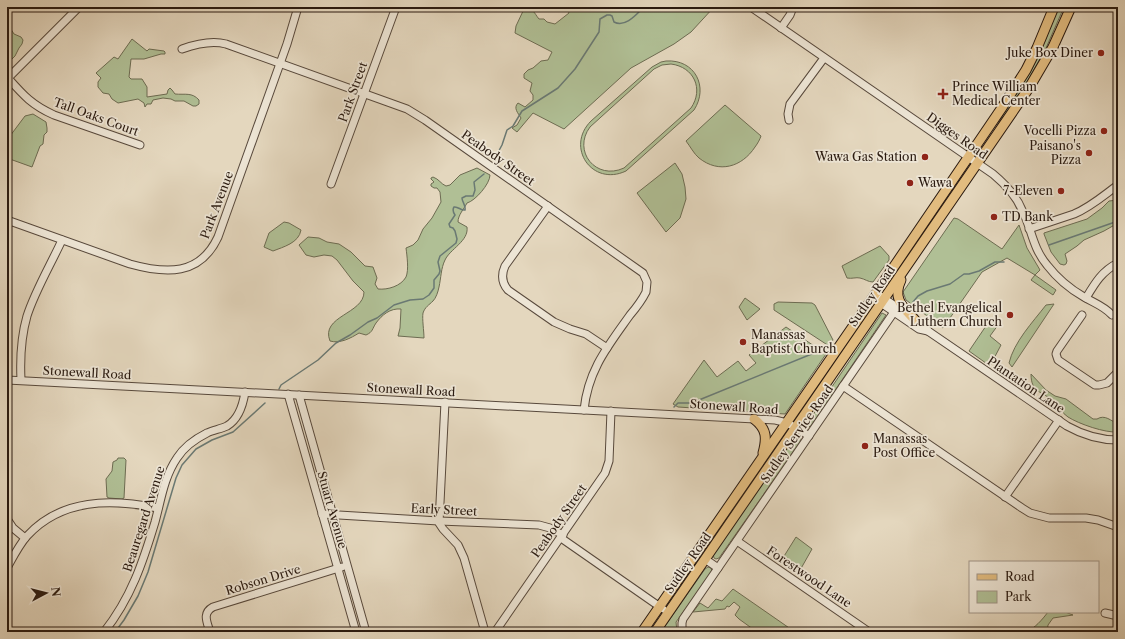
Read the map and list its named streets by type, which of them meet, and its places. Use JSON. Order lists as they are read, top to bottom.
{
  "streets": {
    "main road": ["Sudley Road"],
    "street": [
      "Park Street",
      "Tall Oaks Court",
      "Digges Road",
      "Peabody Street",
      "Park Avenue",
      "Stonewall Road",
      "Plantation Lane",
      "Sudley Service Road",
      "Stuart Avenue",
      "Early Street",
      "Beauregard Avenue",
      "Forestwood Lane",
      "Robson Drive"
    ]
  },
  "crossings": [
    ["Park Street", "Peabody Street"],
    ["Digges Road", "Sudley Road"],
    ["Peabody Street", "Park Avenue"],
    ["Peabody Street", "Stonewall Road"],
    ["Peabody Street", "Early Street"],
    ["Sudley Road", "Stonewall Road"],
    ["Sudley Road", "Plantation Lane"],
    ["Sudley Road", "Early Street"],
    ["Stonewall Road", "Sudley Service Road"],
    ["Stonewall Road", "Stuart Avenue"],
    ["Stonewall Road", "Beauregard Avenue"],
    ["Plantation Lane", "Sudley Service Road"],
    ["Sudley Service Road", "Forestwood Lane"],
    ["Stuart Avenue", "Early Street"],
    ["Stuart Avenue", "Robson Drive"]
  ],
  "places": {
    "other": [
      "Juke Box Diner",
      "Vocelli Pizza",
      "Paisano's Pizza",
      "Wawa Gas Station",
      "Wawa",
      "7-Eleven",
      "TD Bank",
      "Bethel Evangelical Luthern Church",
      "Manassas Baptist Church",
      "Manassas Post Office"
    ],
    "health": ["Prince William Medical Center"]
  },
  "legend": ["Road", "Park"],
  "north": "right"
}
